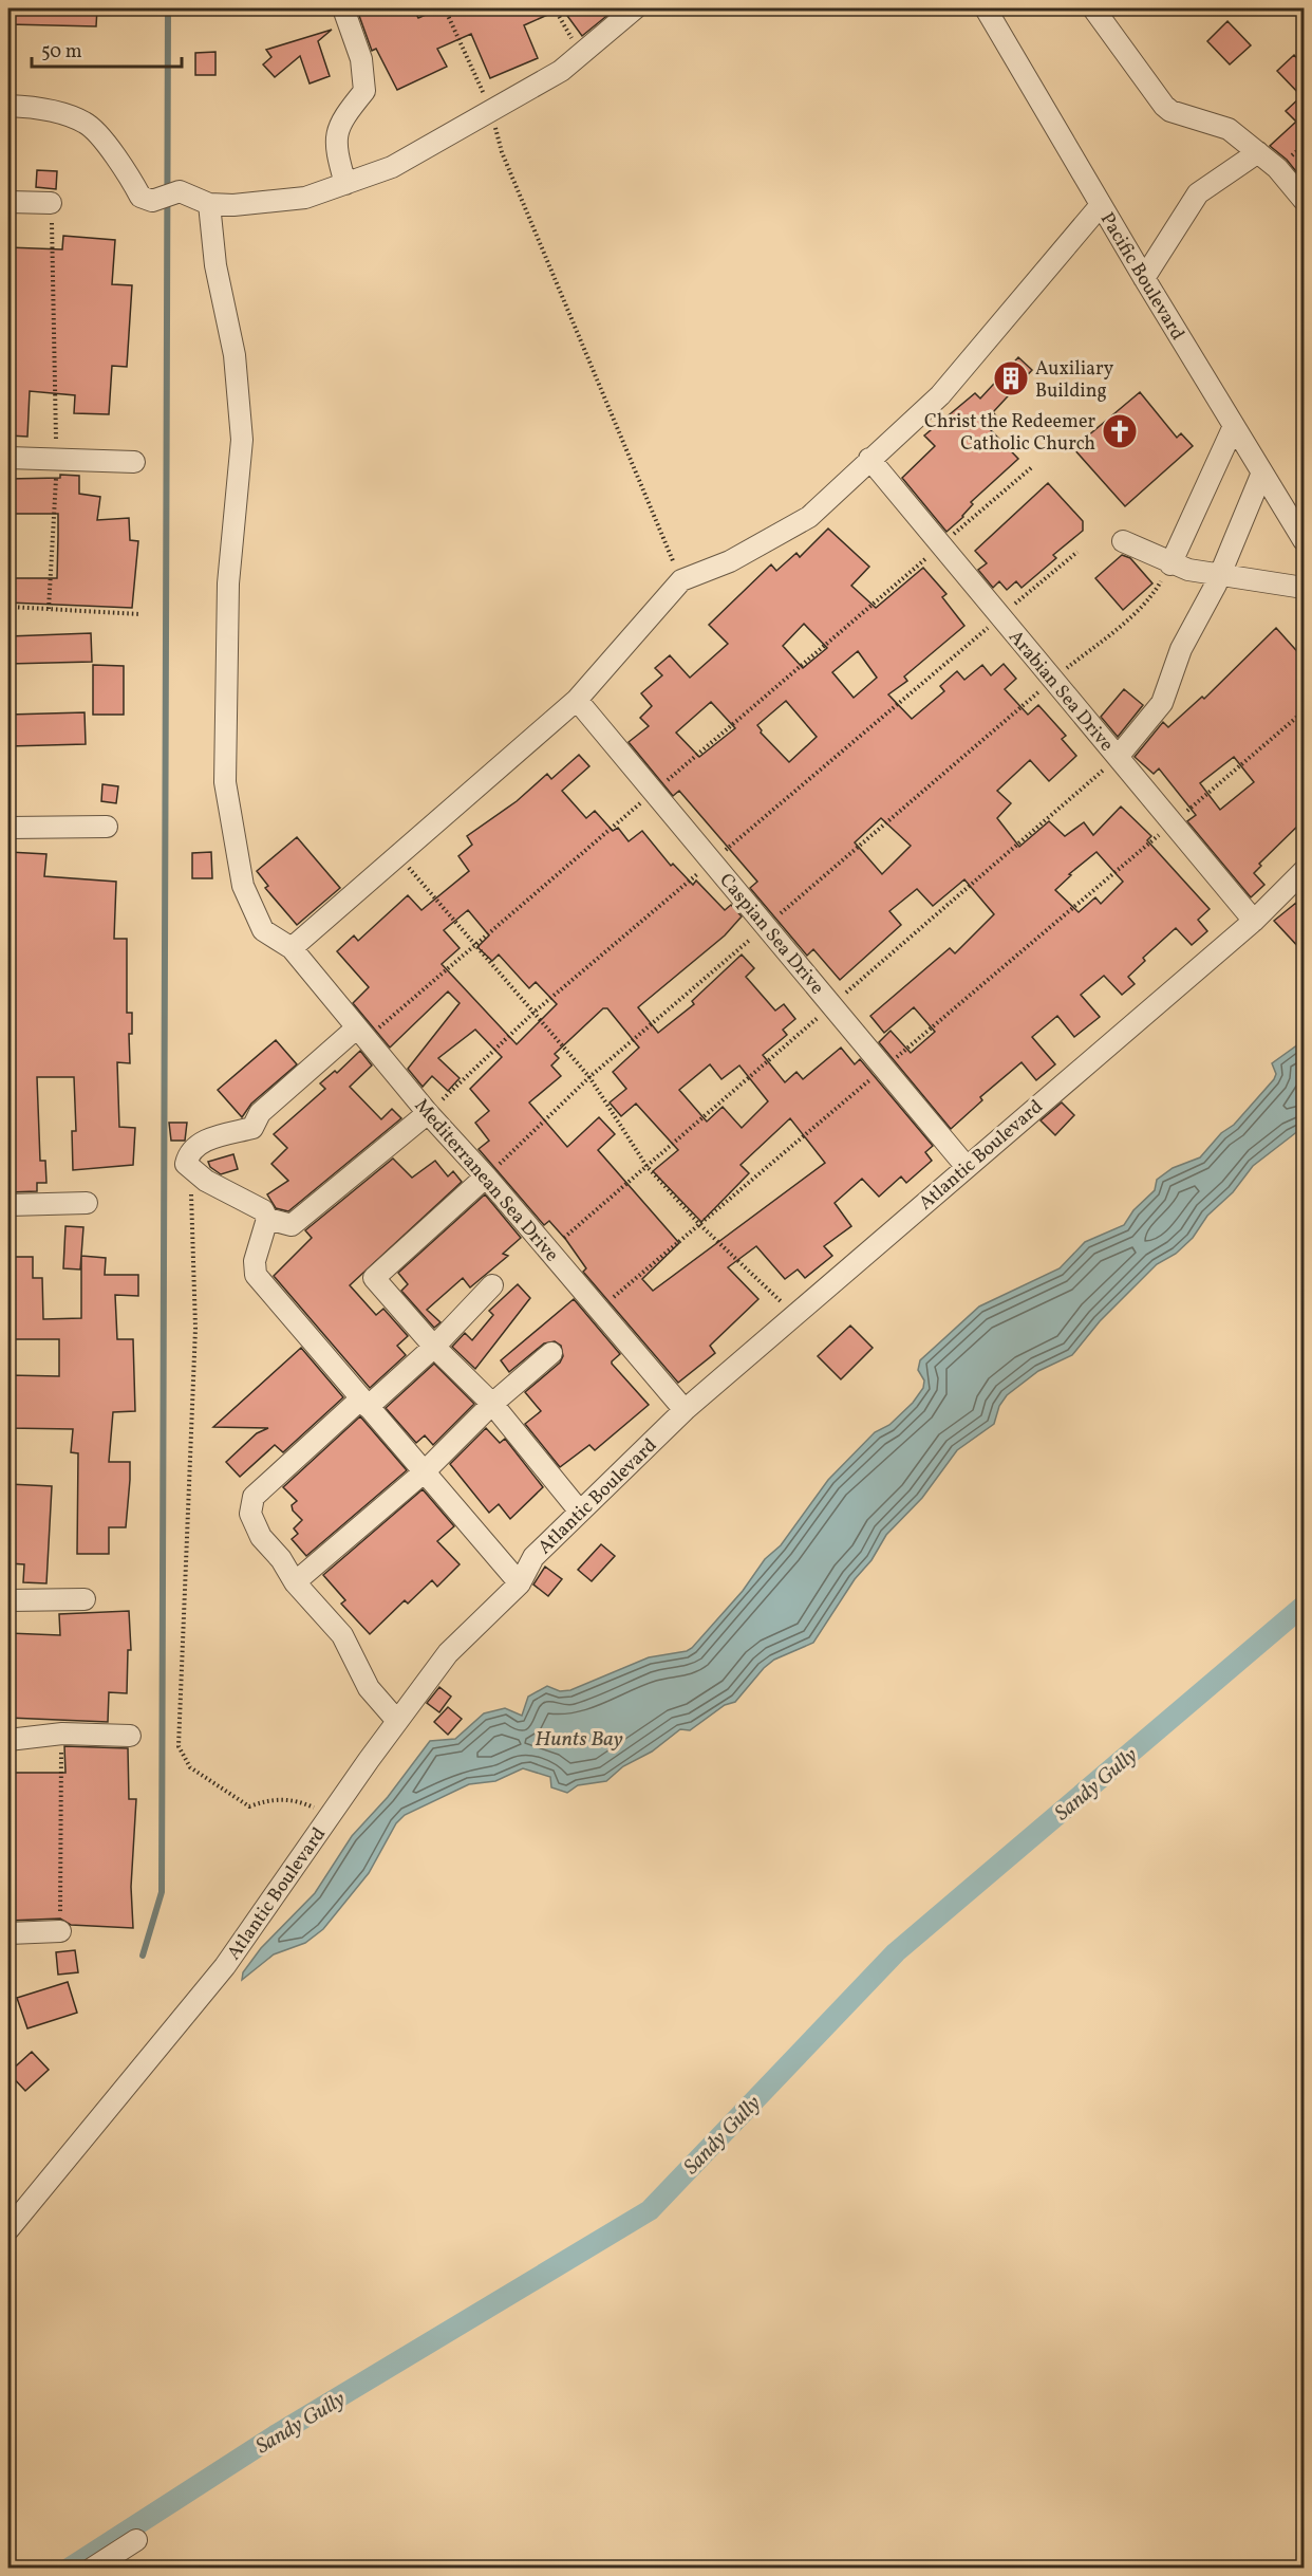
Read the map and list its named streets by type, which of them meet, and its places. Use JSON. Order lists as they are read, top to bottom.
{
  "streets": {
    "street": [
      "Pacific Boulevard",
      "Arabian Sea Drive",
      "Caspian Sea Drive",
      "Atlantic Boulevard",
      "Mediterranean Sea Drive"
    ]
  },
  "crossings": [
    ["Arabian Sea Drive", "Atlantic Boulevard"],
    ["Caspian Sea Drive", "Atlantic Boulevard"],
    ["Atlantic Boulevard", "Mediterranean Sea Drive"]
  ],
  "water": ["Hunts Bay", "Sandy Gully"],
  "places": {
    "building": ["Auxiliary Building"],
    "church": ["Christ the Redeemer Catholic Church"]
  },
  "scale_bar": "50 m"
}
